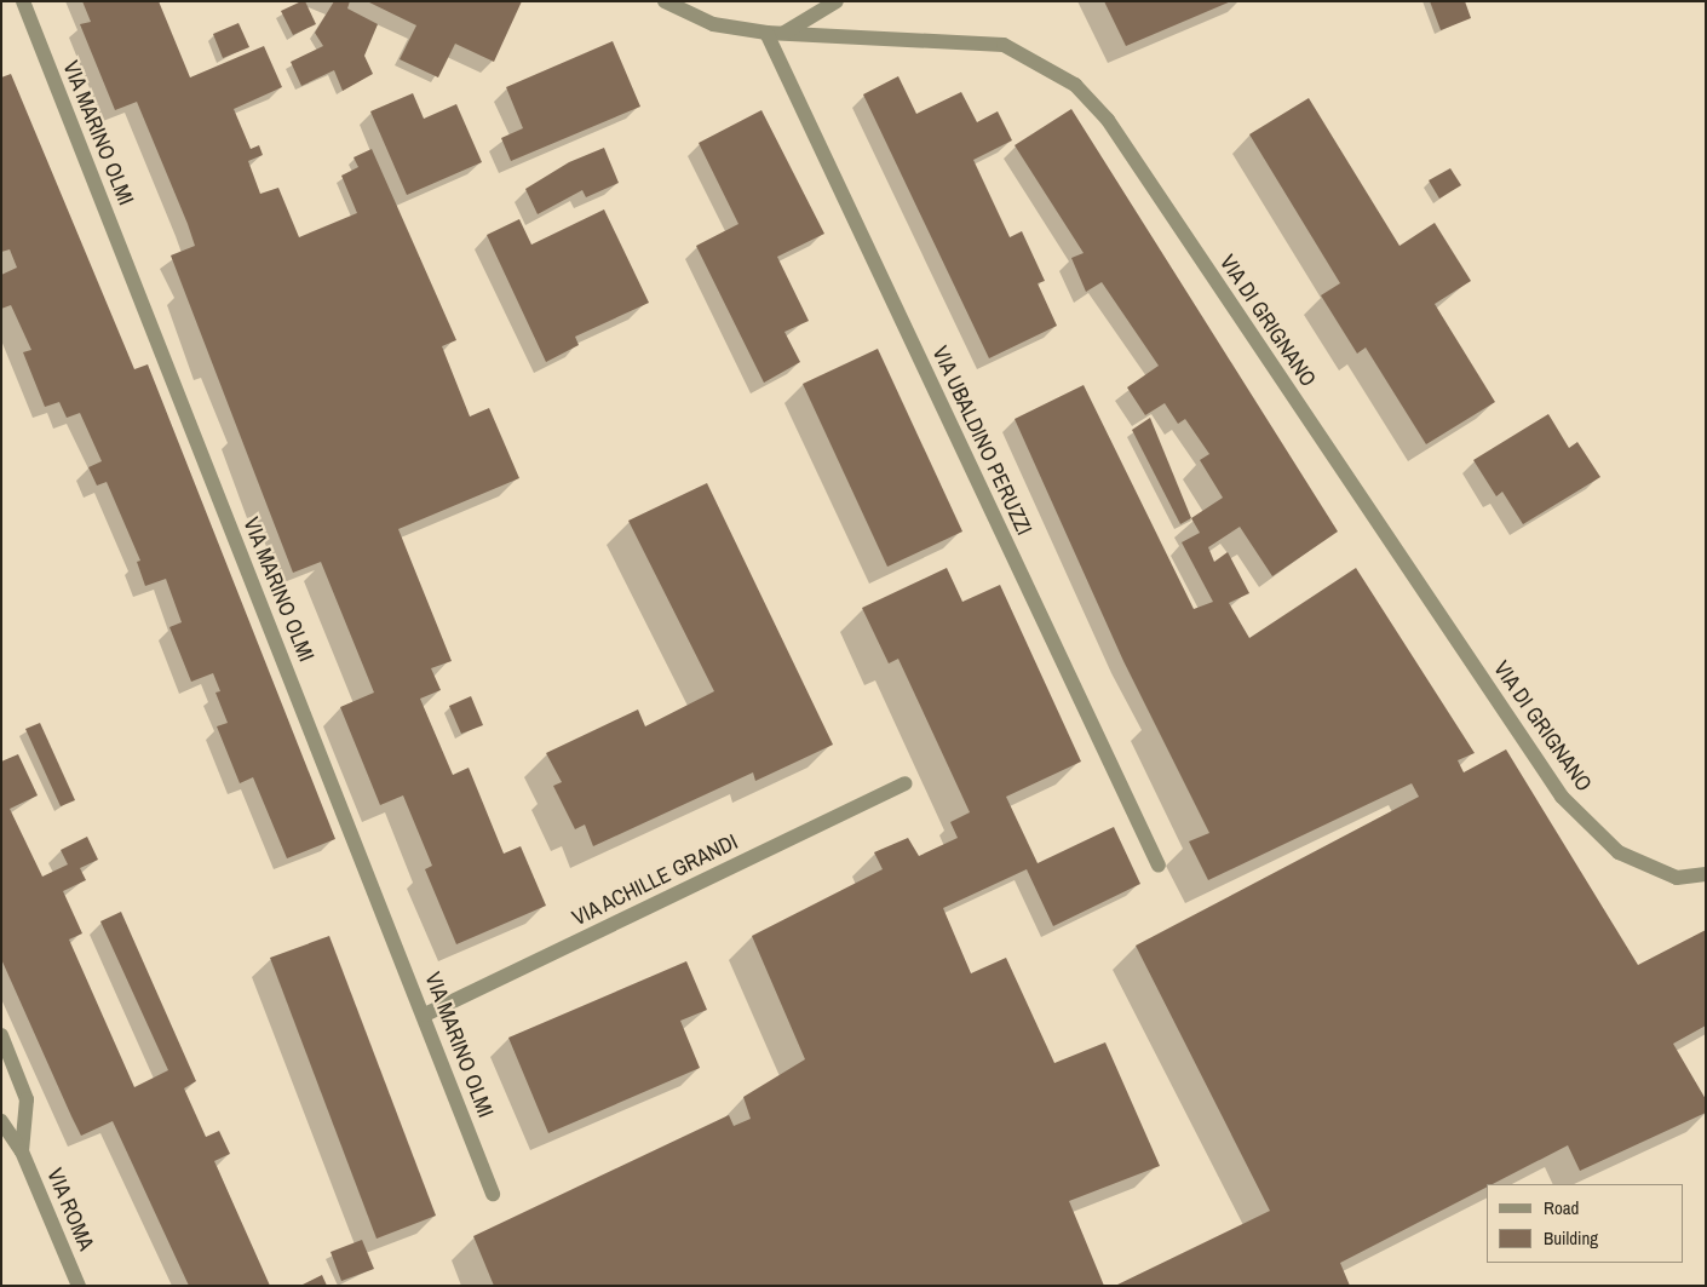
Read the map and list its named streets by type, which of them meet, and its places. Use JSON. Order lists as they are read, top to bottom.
{
  "streets": {
    "street": [
      "VIA MARINO OLMI",
      "VIA DI GRIGNANO",
      "VIA UBALDINO PERUZZI",
      "VIA ACHILLE GRANDI",
      "VIA ROMA"
    ]
  },
  "crossings": [
    ["VIA MARINO OLMI", "VIA ACHILLE GRANDI"],
    ["VIA DI GRIGNANO", "VIA UBALDINO PERUZZI"]
  ],
  "legend": ["Road", "Building"]
}
